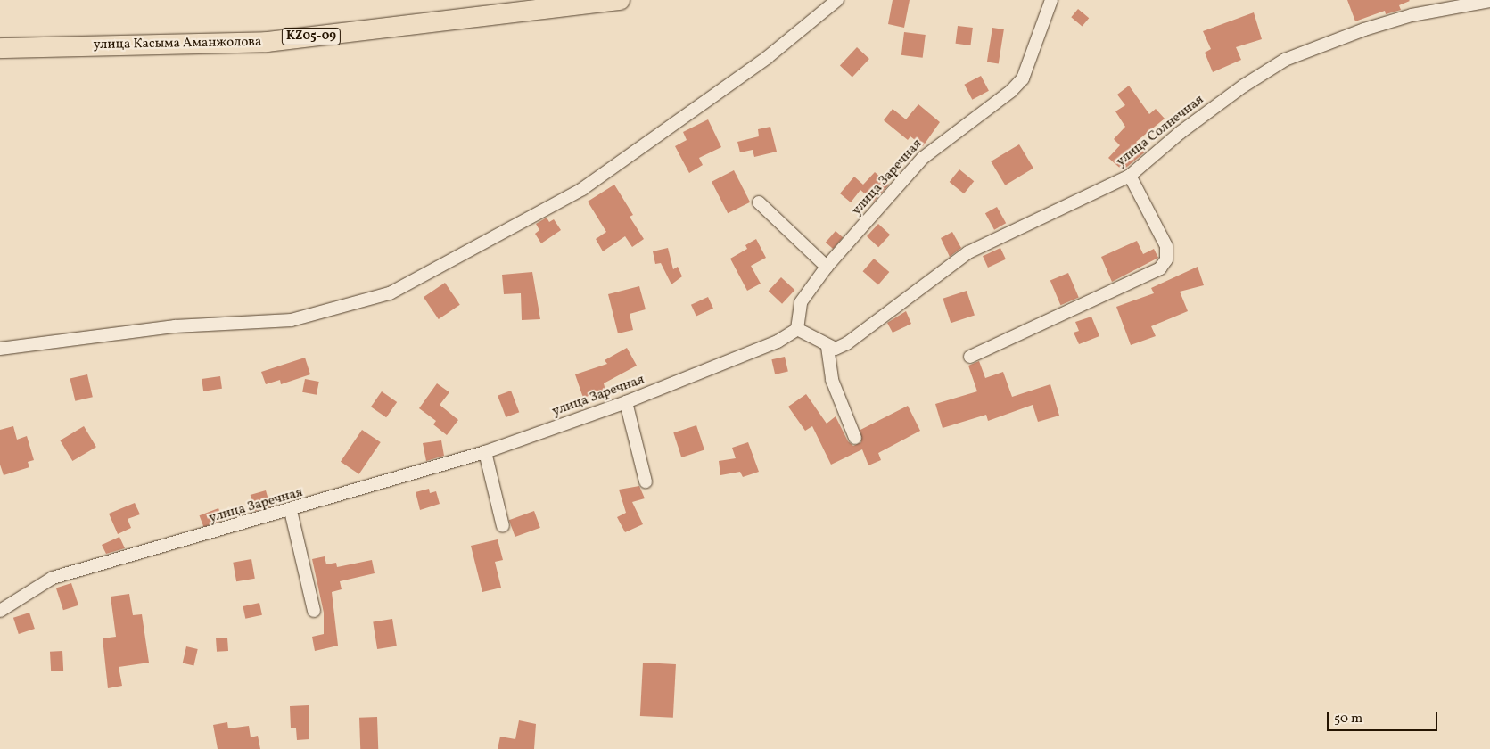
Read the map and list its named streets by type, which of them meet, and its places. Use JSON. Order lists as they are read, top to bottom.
{
  "streets": {
    "main road": ["KZ05-09", "улица Касыма Аманжолова"],
    "street": ["улица Солнечная", "улица Заречная"]
  },
  "scale_bar": "50 m"
}
